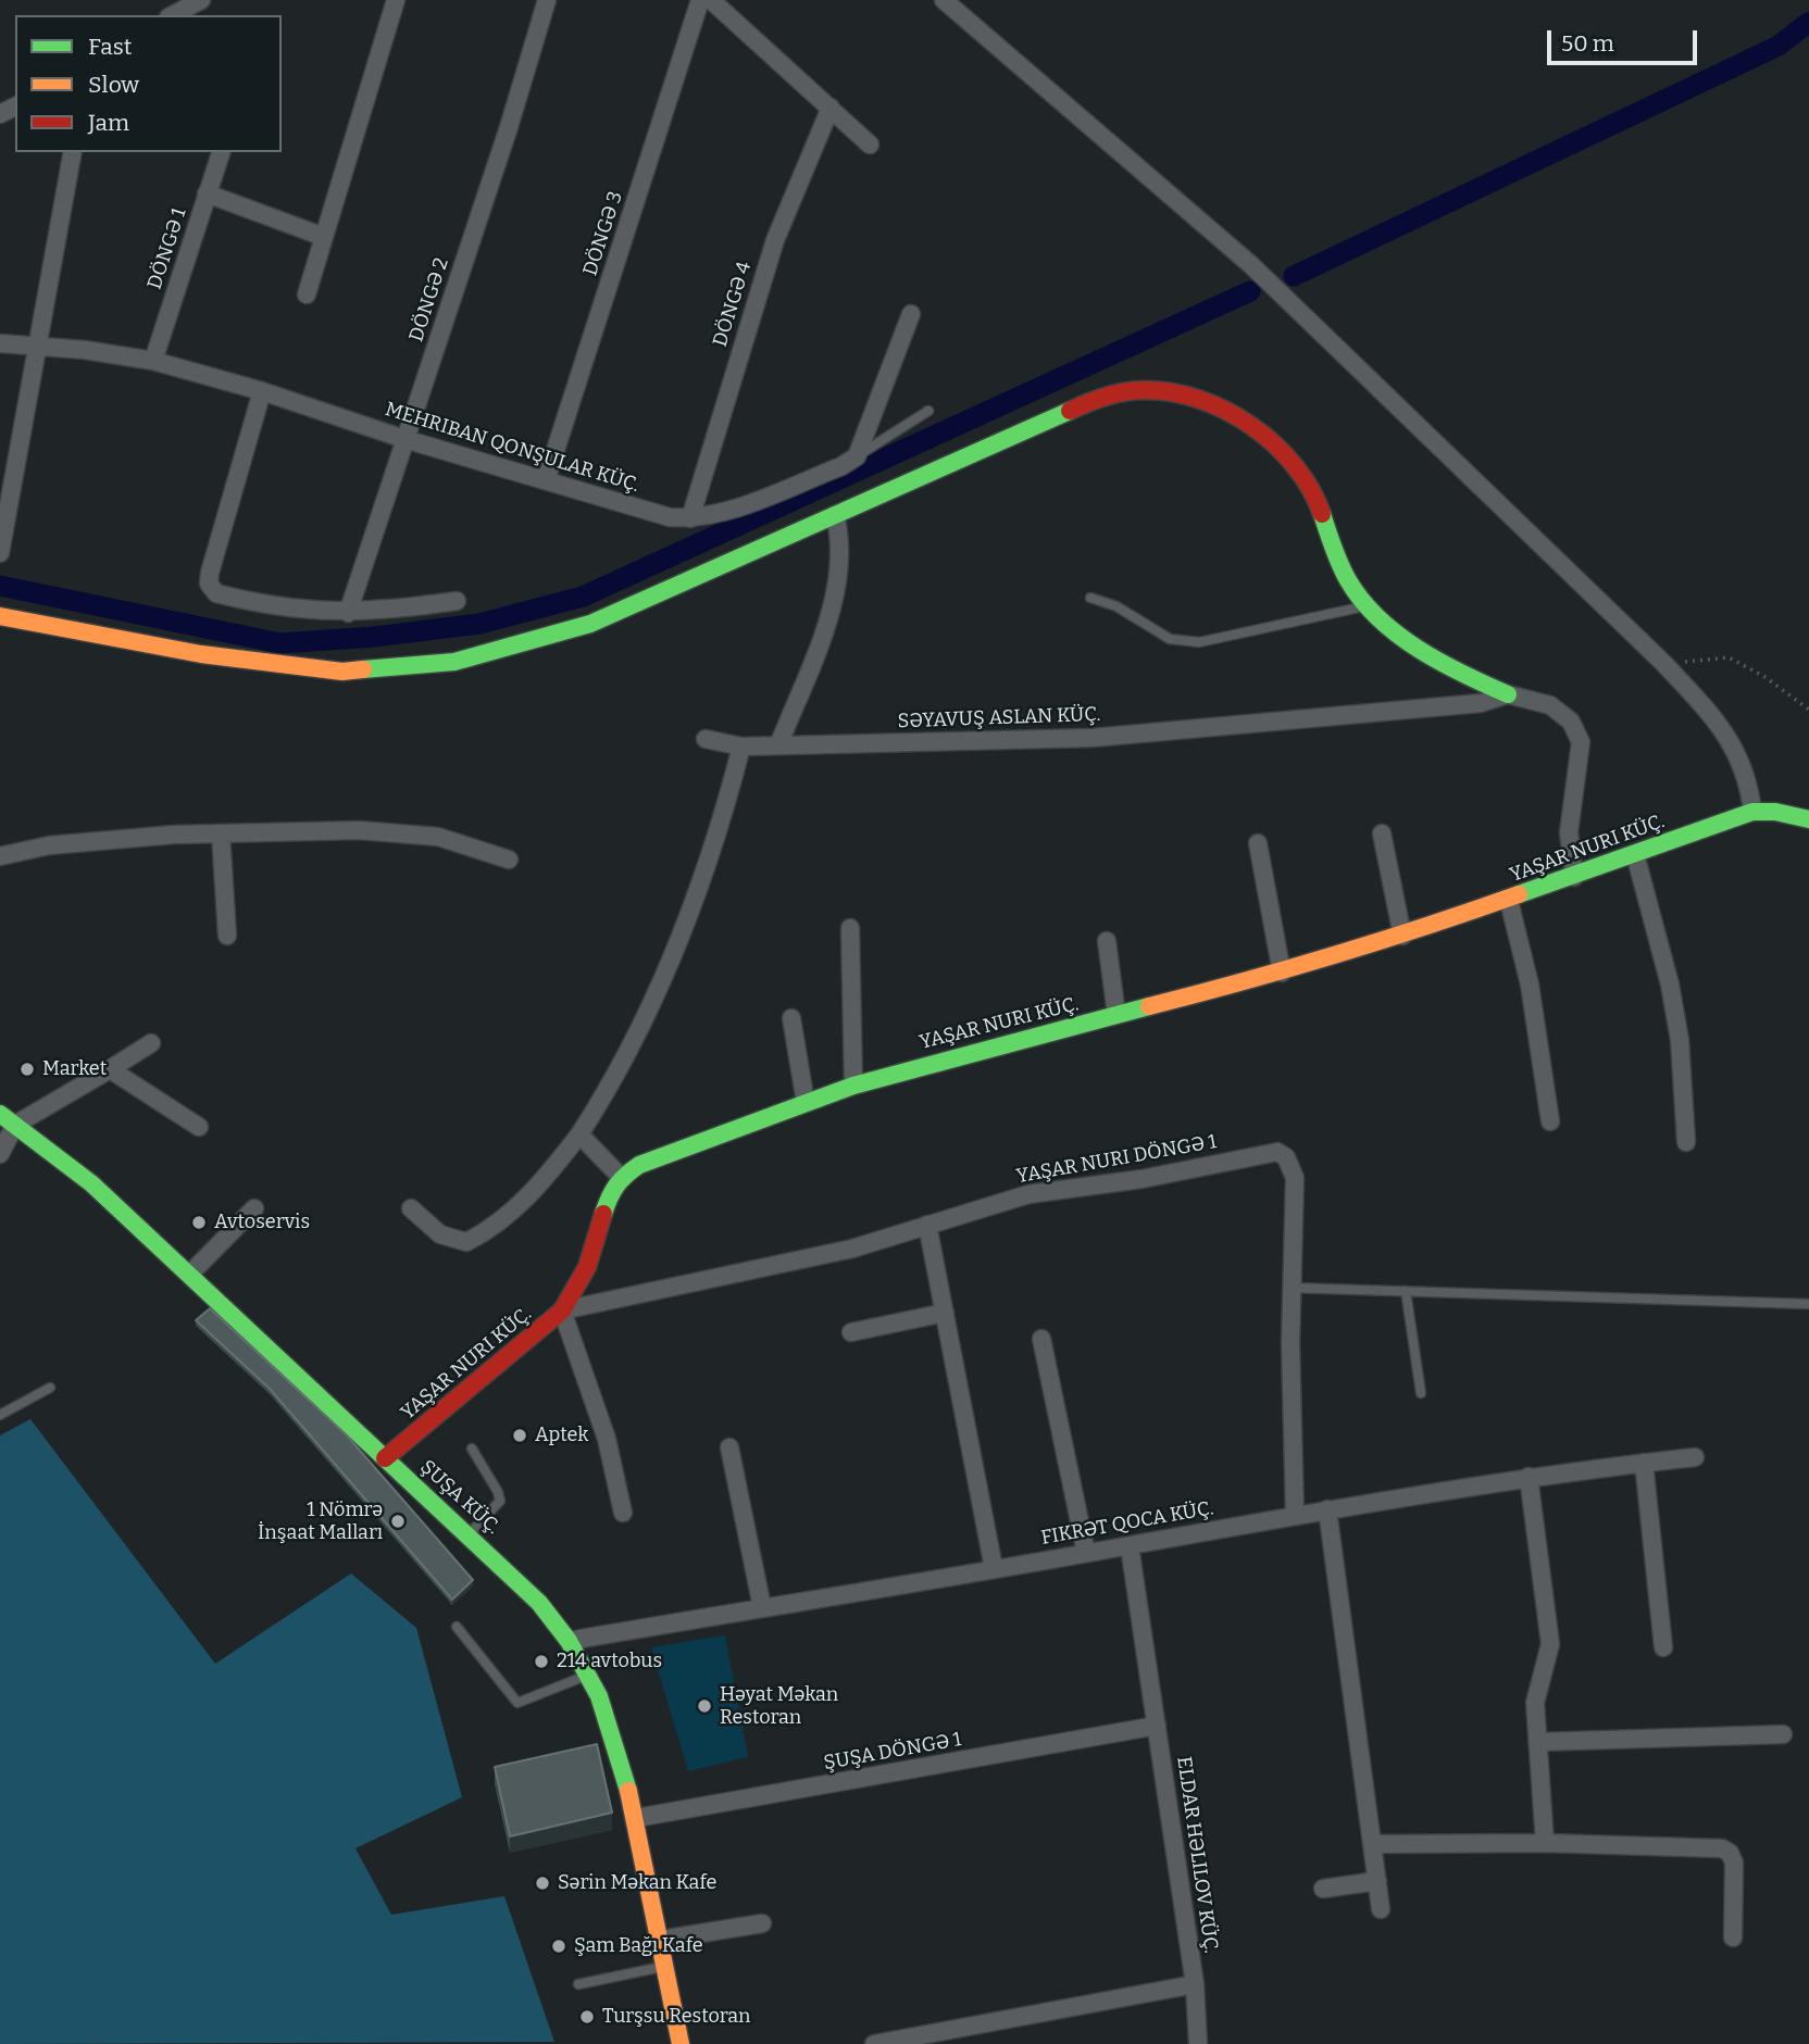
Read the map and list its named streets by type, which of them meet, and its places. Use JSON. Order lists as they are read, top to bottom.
{
  "streets": {
    "street": [
      "DÖNGƏ 3",
      "DÖNGƏ 1",
      "DÖNGƏ 2",
      "DÖNGƏ 4",
      "MEHRIBAN QONŞULAR KÜÇ.",
      "SƏYAVUŞ ASLAN KÜÇ.",
      "YAŞAR NURI KÜÇ.",
      "YAŞAR NURI DÖNGƏ 1",
      "ŞUŞA KÜÇ.",
      "FIKRƏT QOCA KÜÇ.",
      "ŞUŞA DÖNGƏ 1",
      "ELDAR HƏLILOV KÜÇ."
    ]
  },
  "crossings": [
    ["DÖNGƏ 3", "MEHRIBAN QONŞULAR KÜÇ."],
    ["DÖNGƏ 1", "MEHRIBAN QONŞULAR KÜÇ."],
    ["DÖNGƏ 2", "MEHRIBAN QONŞULAR KÜÇ."],
    ["DÖNGƏ 4", "MEHRIBAN QONŞULAR KÜÇ."],
    ["SƏYAVUŞ ASLAN KÜÇ.", "YAŞAR NURI KÜÇ."],
    ["YAŞAR NURI KÜÇ.", "YAŞAR NURI DÖNGƏ 1"],
    ["YAŞAR NURI KÜÇ.", "ŞUŞA KÜÇ."],
    ["YAŞAR NURI DÖNGƏ 1", "FIKRƏT QOCA KÜÇ."],
    ["ŞUŞA KÜÇ.", "FIKRƏT QOCA KÜÇ."],
    ["ŞUŞA KÜÇ.", "ŞUŞA DÖNGƏ 1"],
    ["FIKRƏT QOCA KÜÇ.", "ELDAR HƏLILOV KÜÇ."],
    ["ŞUŞA DÖNGƏ 1", "ELDAR HƏLILOV KÜÇ."]
  ],
  "places": [
    "Market",
    "Avtoservis",
    "Aptek",
    "1 Nömrə İnşaat Malları",
    "214 avtobus",
    "Həyat Məkan Restoran",
    "Sərin Məkan Kafe",
    "Şam Bağı Kafe",
    "Turşsu Restoran"
  ],
  "legend": ["Fast", "Slow", "Jam"],
  "scale_bar": "50 m"
}
